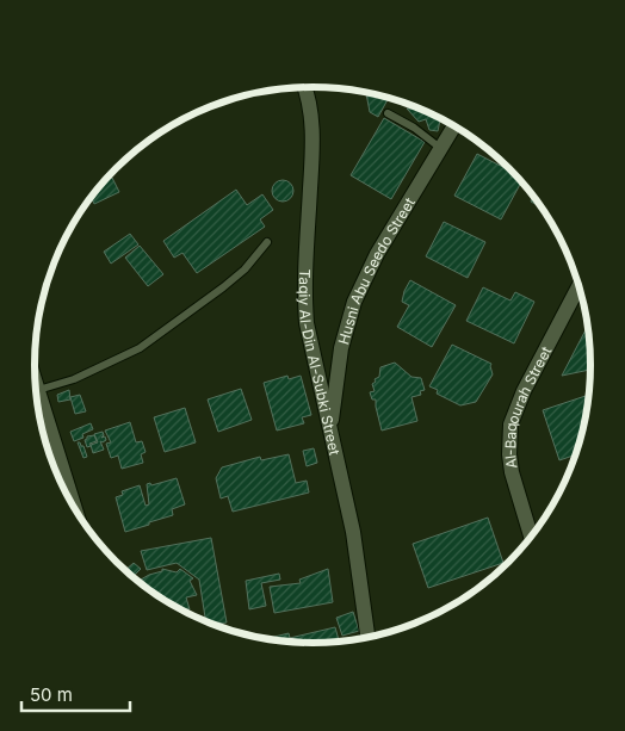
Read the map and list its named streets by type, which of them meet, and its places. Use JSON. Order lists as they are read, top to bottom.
{
  "streets": {
    "street": ["Husni Abu Seedo Street", "Taqiy Al-Din Al-Subki Street", "Al-Baqourah Street"]
  },
  "crossings": [
    ["Husni Abu Seedo Street", "Taqiy Al-Din Al-Subki Street"]
  ],
  "scale_bar": "50 m"
}
